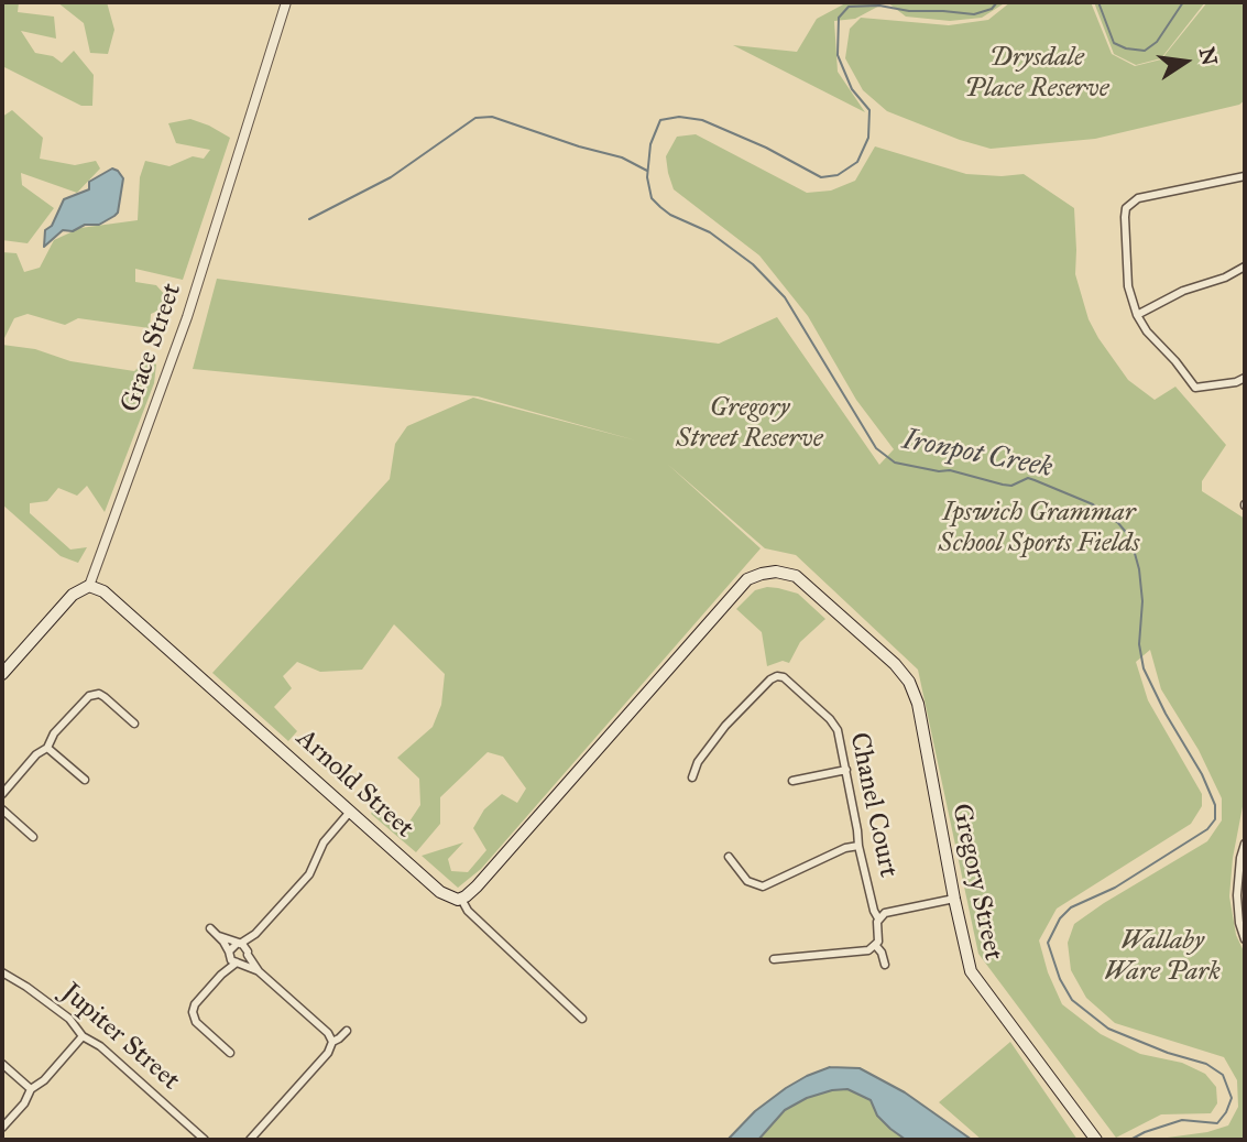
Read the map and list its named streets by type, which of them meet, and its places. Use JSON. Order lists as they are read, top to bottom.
{
  "streets": {
    "main road": ["Arnold Street", "Gregory Street"],
    "street": ["Grace Street", "Chanel Court", "Jupiter Street"]
  },
  "crossings": [
    ["Grace Street", "Arnold Street"],
    ["Arnold Street", "Gregory Street"]
  ],
  "water": ["Ironpot Creek"],
  "parks": [
    "Drysdale Place Reserve",
    "Gregory Street Reserve",
    "Ipswich Grammar School Sports Fields",
    "Wallaby Ware Park"
  ],
  "north": "right"
}
